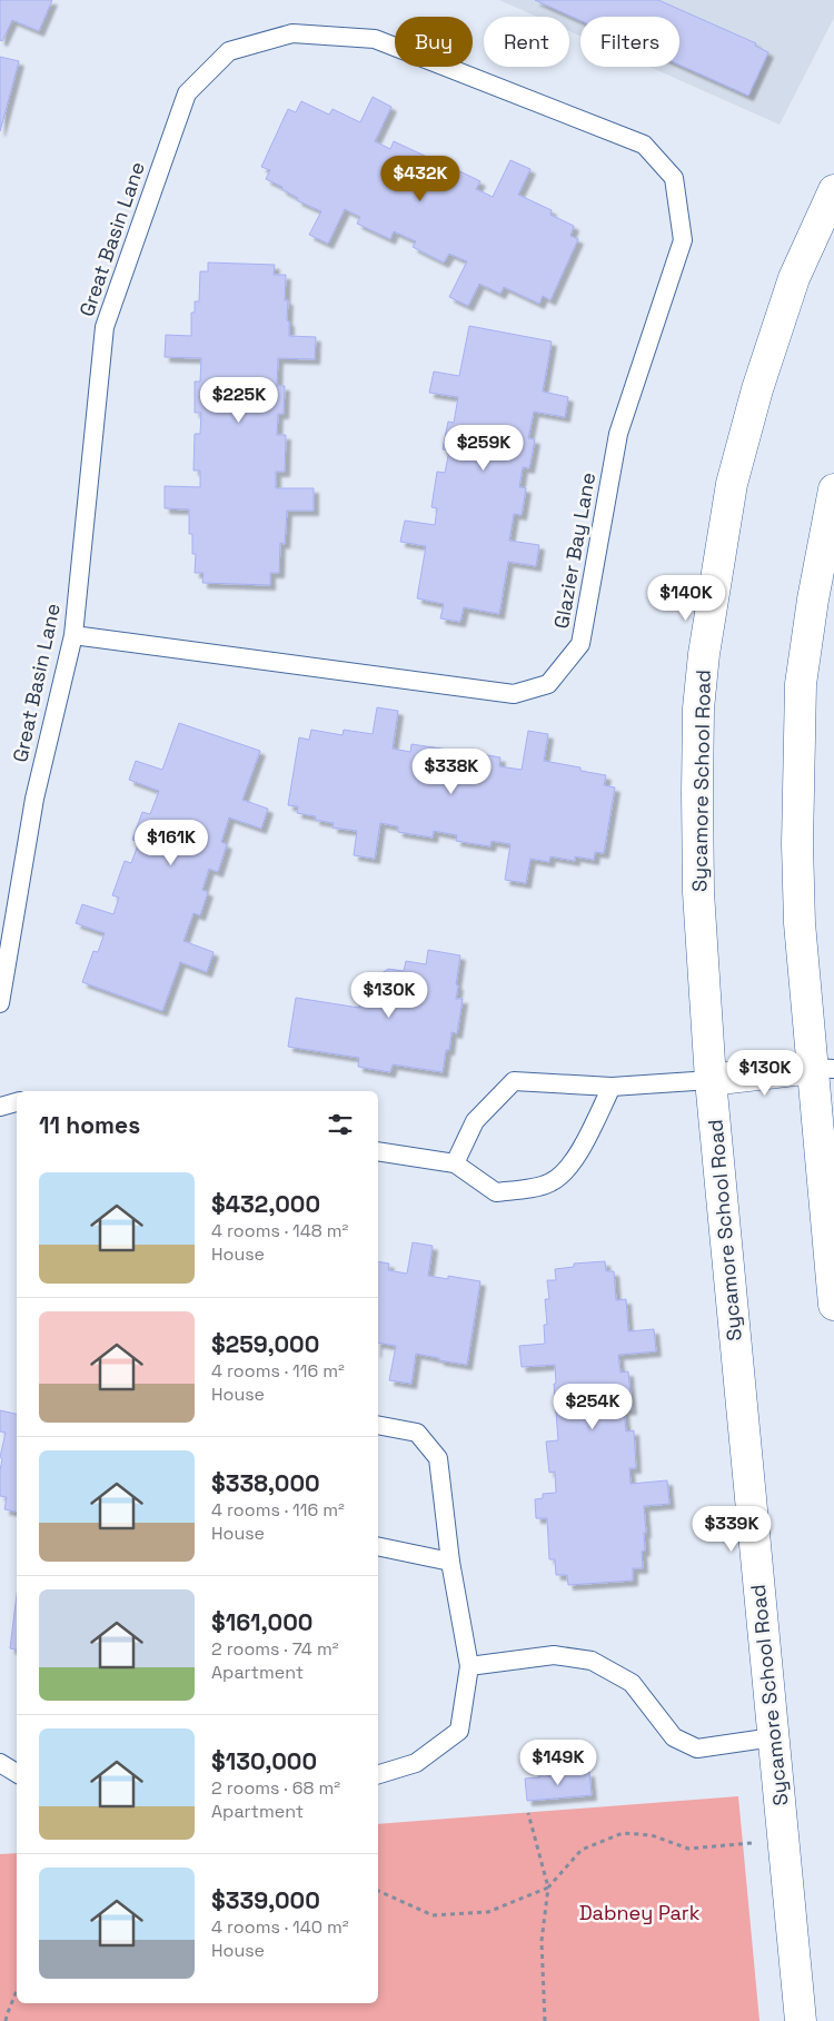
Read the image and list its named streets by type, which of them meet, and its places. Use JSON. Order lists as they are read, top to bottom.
{
  "streets": {
    "main road": ["Sycamore School Road"],
    "lane": ["Great Basin Lane", "Glazier Bay Lane"]
  },
  "crossings": [
    ["Great Basin Lane", "Glazier Bay Lane"]
  ],
  "parks": ["Dabney Park"],
  "page": {
    "chip": ["Buy", "Rent", "Filters"],
    "price": [
      "$432K",
      "$225K",
      "$259K",
      "$140K",
      "$338K",
      "$161K",
      "$130K",
      "$130K",
      "$254K",
      "$339K",
      "$149K"
    ],
    "heading": "11 homes",
    "list": [
      {
        "name": "$432,000",
        "note": "4 rooms · 148 m² · House"
      },
      {
        "name": "$259,000",
        "note": "4 rooms · 116 m² · House"
      },
      {
        "name": "$338,000",
        "note": "4 rooms · 116 m² · House"
      },
      {
        "name": "$161,000",
        "note": "2 rooms · 74 m² · Apartment"
      },
      {
        "name": "$130,000",
        "note": "2 rooms · 68 m² · Apartment"
      },
      {
        "name": "$339,000",
        "note": "4 rooms · 140 m² · House"
      }
    ]
  }
}
